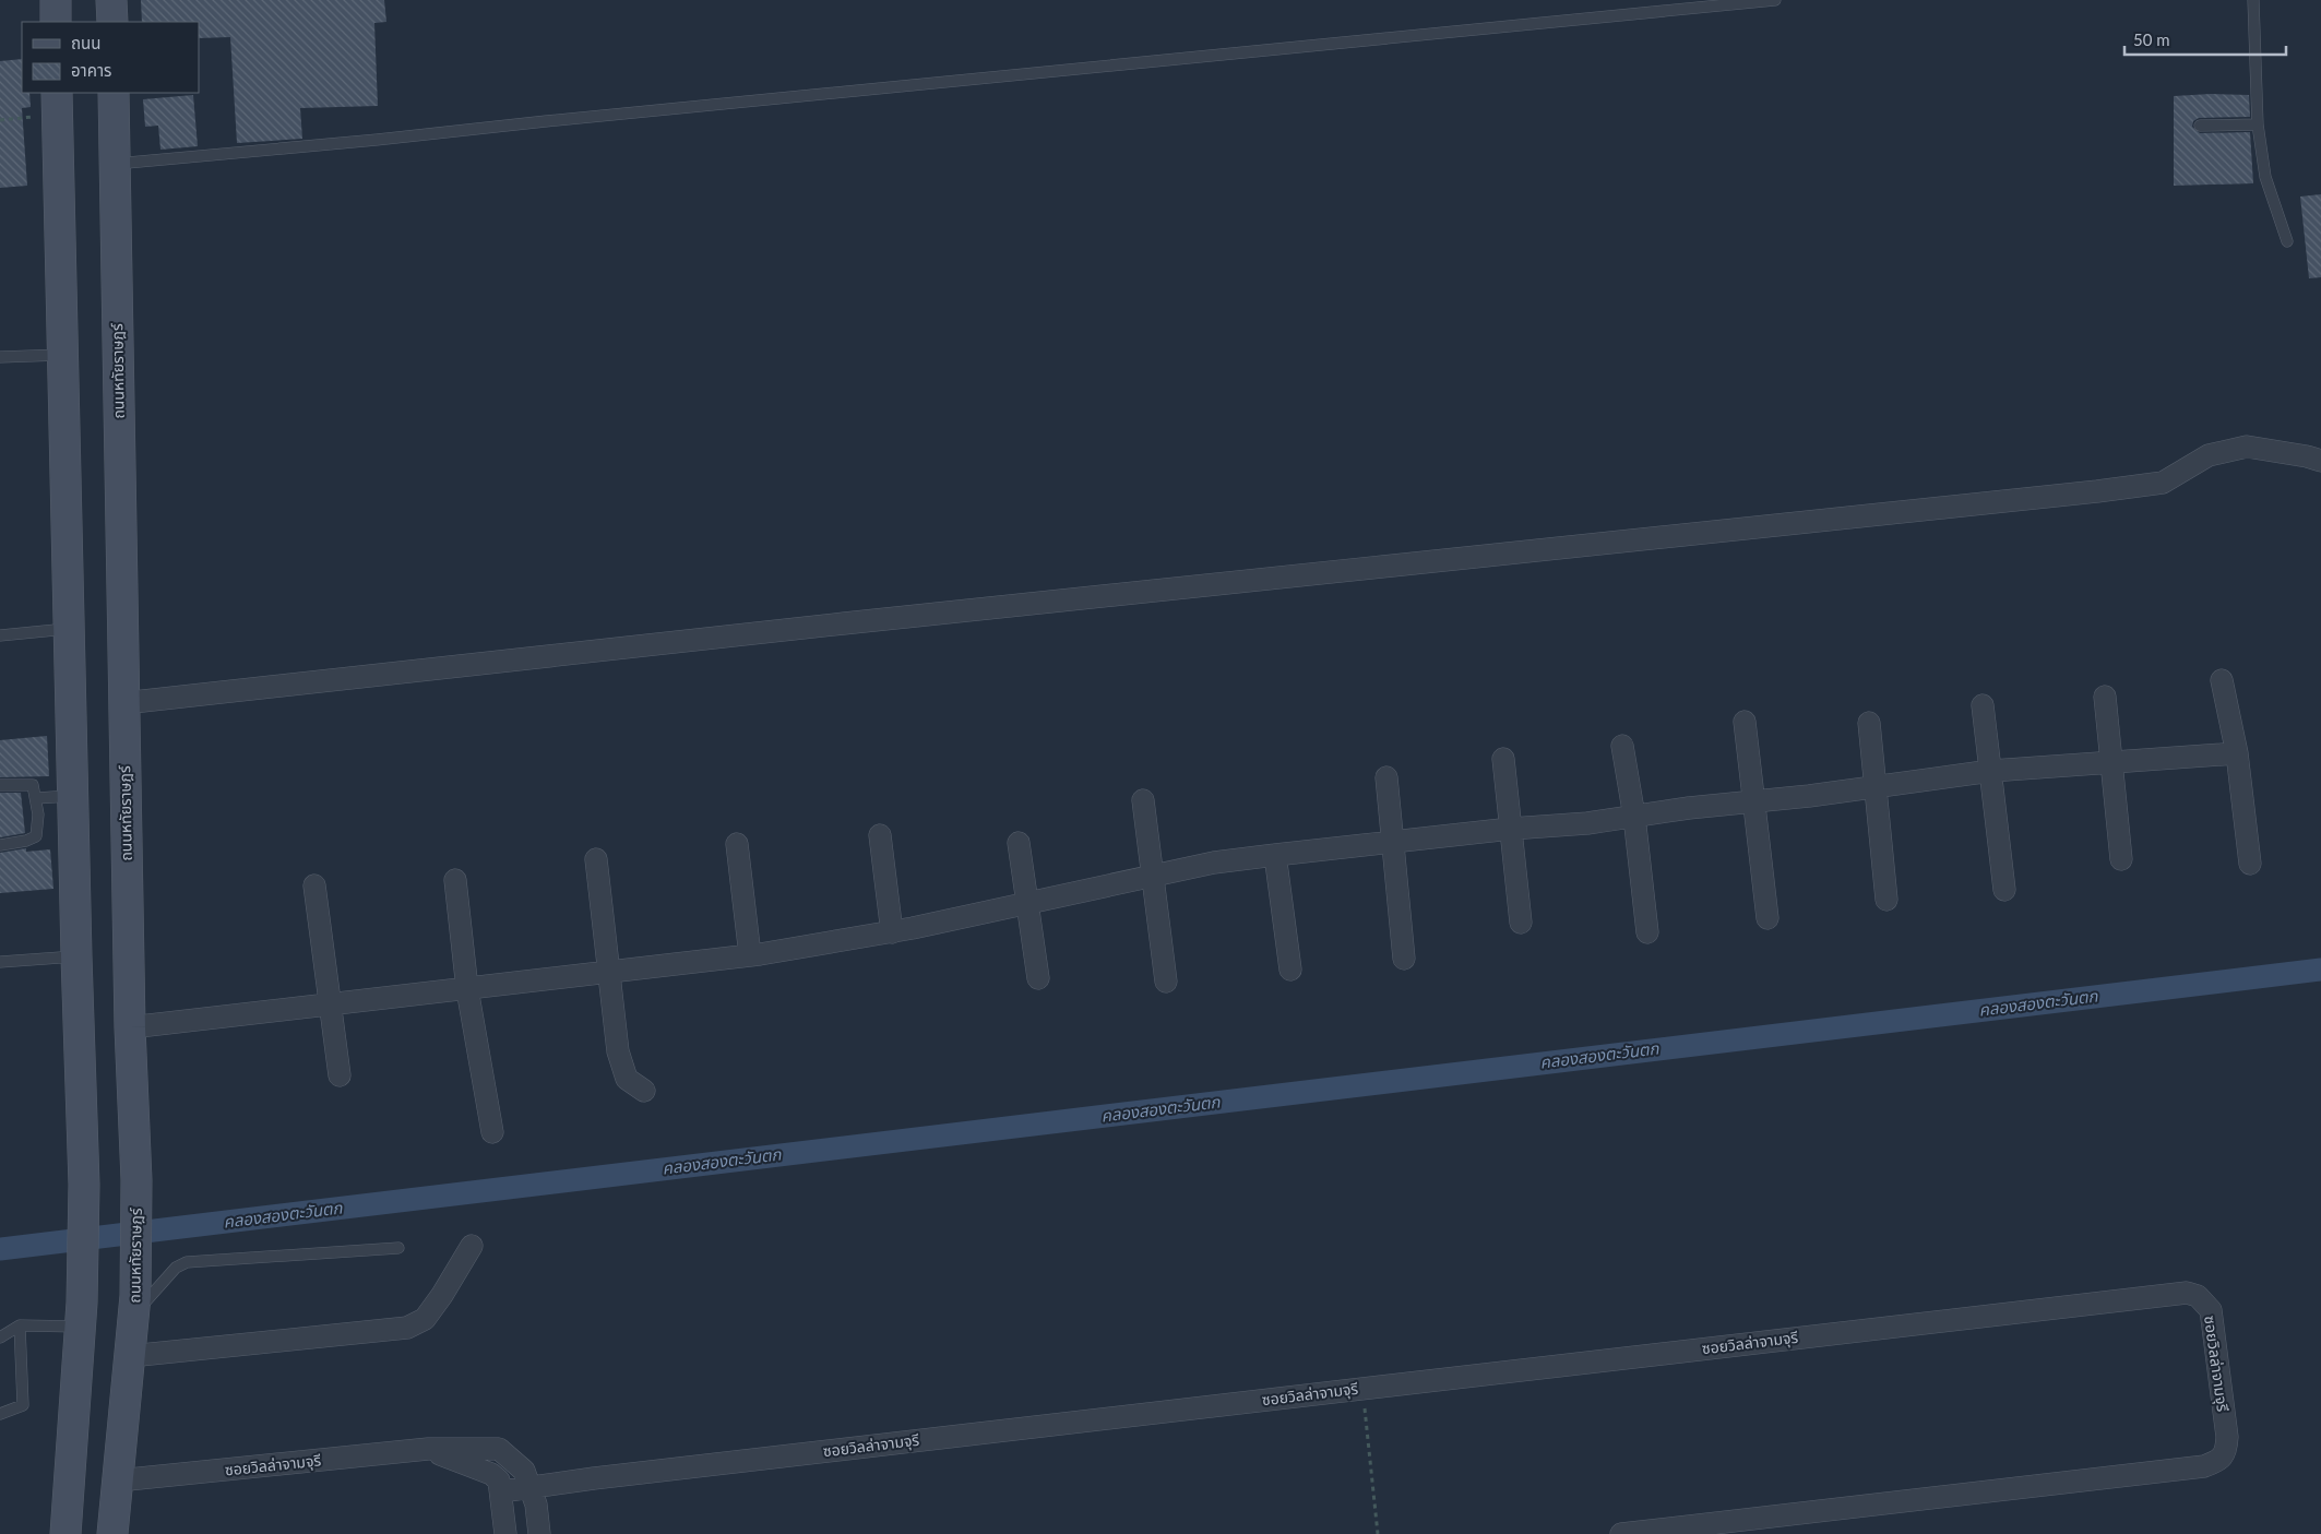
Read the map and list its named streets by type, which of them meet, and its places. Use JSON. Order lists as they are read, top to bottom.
{
  "streets": {
    "main road": ["ถนนหทัยราษฎร์"],
    "street": ["ซอยวิลล่าจามจุรี"]
  },
  "crossings": [
    ["ถนนหทัยราษฎร์", "ซอยวิลล่าจามจุรี"]
  ],
  "water": ["คลองสองตะวันตก"],
  "legend": ["ถนน", "อาคาร"],
  "scale_bar": "50 m"
}
